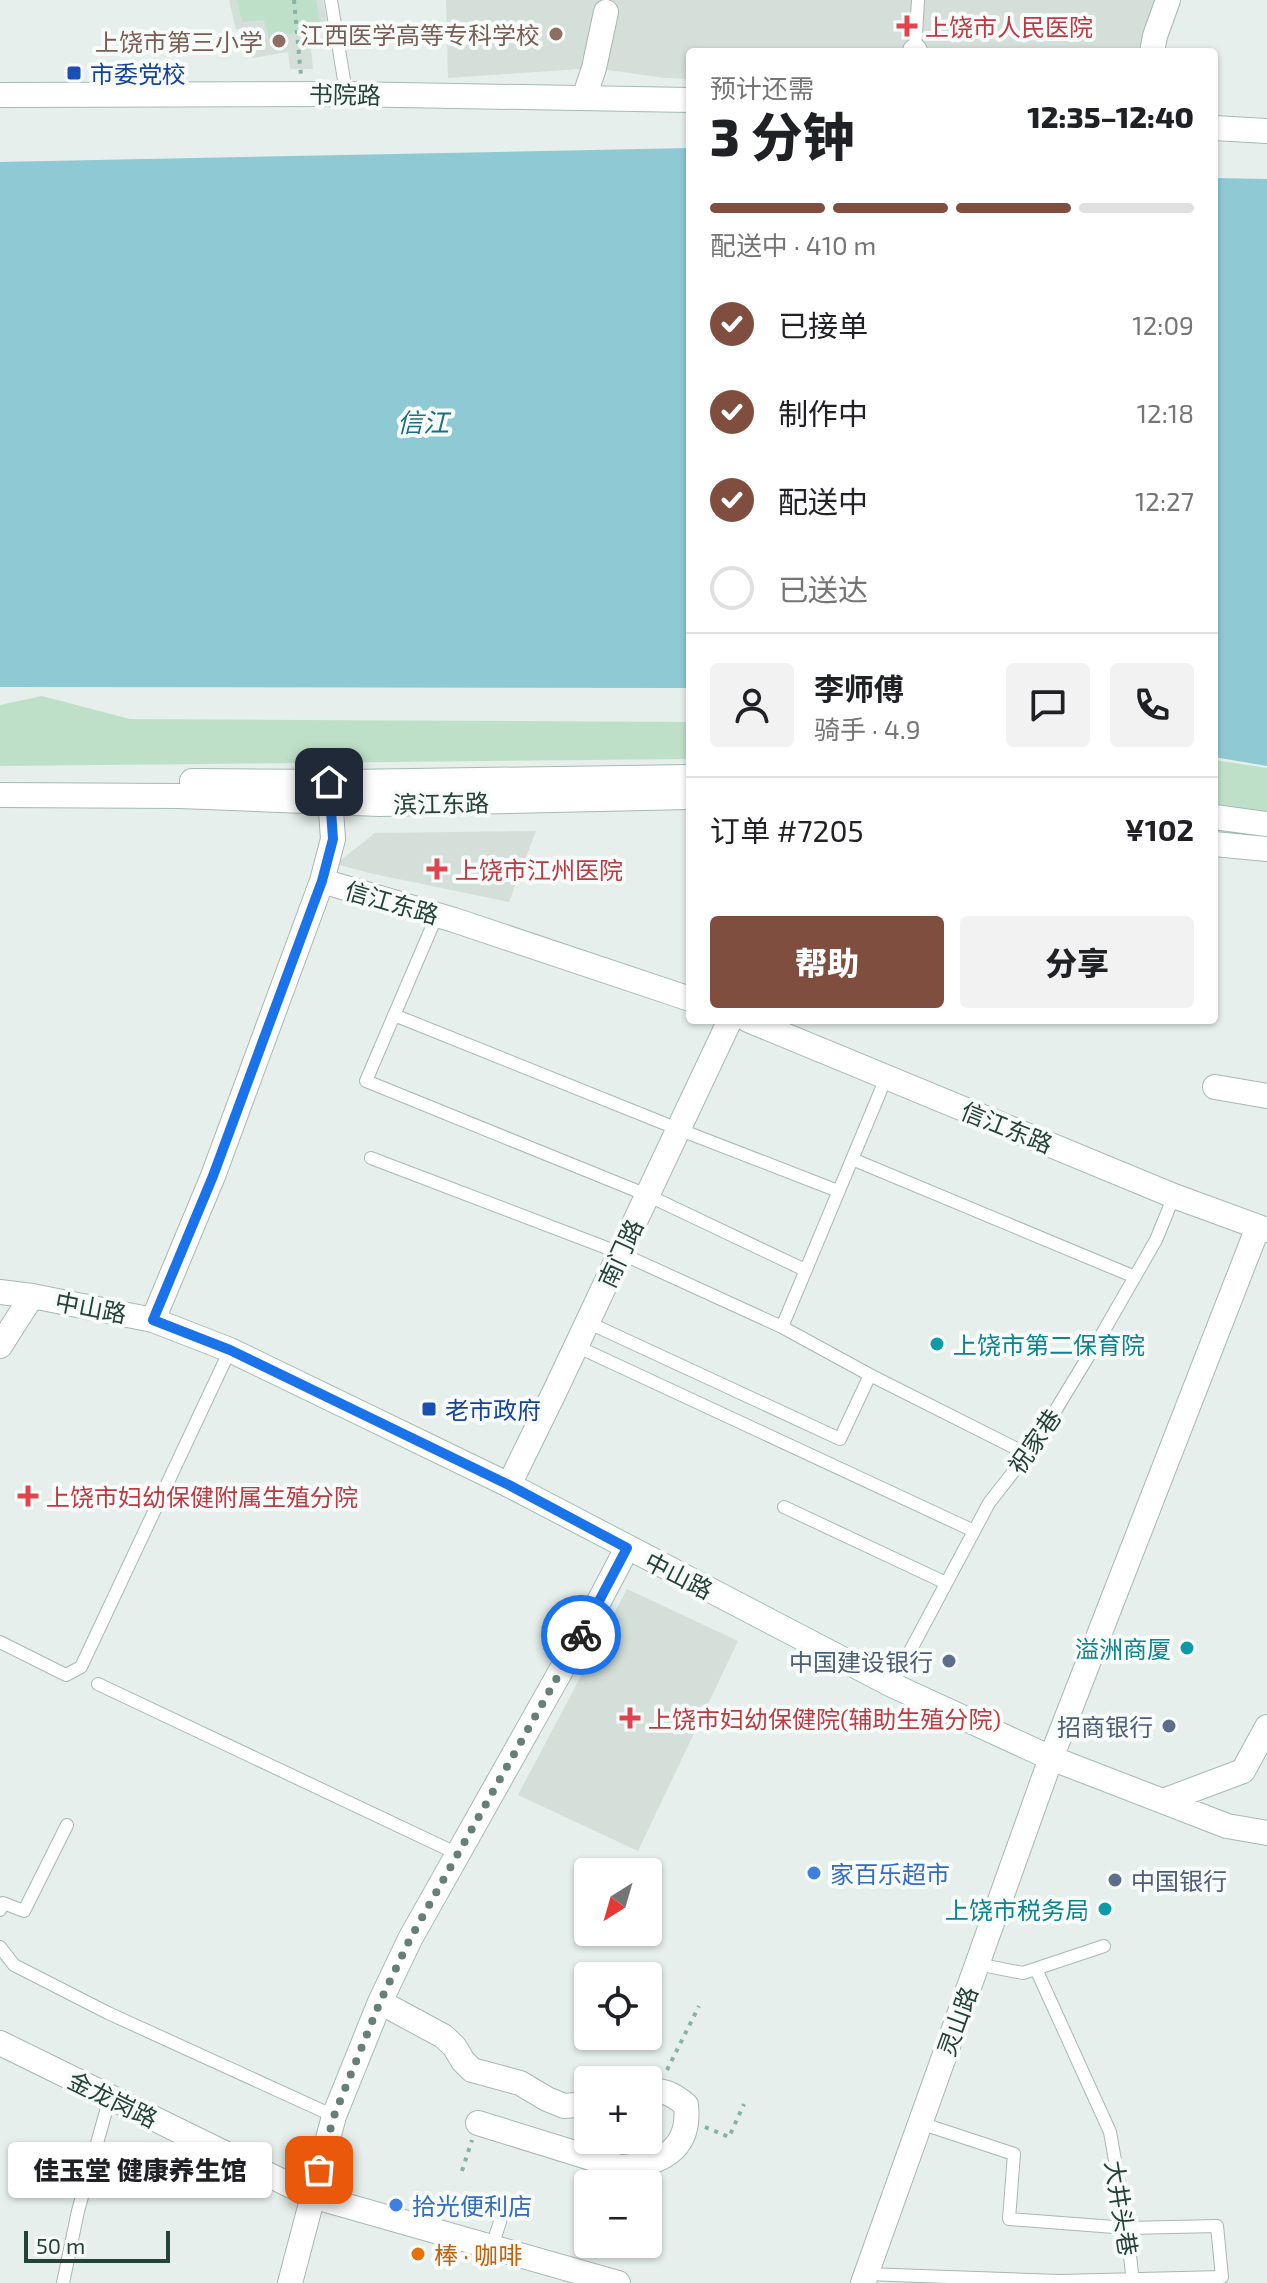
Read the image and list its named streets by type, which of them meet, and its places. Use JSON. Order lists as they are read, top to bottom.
{
  "streets": {
    "street": [
      "书院路",
      "滨江东路",
      "信江东路",
      "南门路",
      "中山路",
      "灵山路",
      "金龙岗路"
    ],
    "lane": ["祝家巷", "大井头巷"]
  },
  "crossings": [
    ["信江东路", "祝家巷"],
    ["信江东路", "灵山路"],
    ["南门路", "中山路"],
    ["中山路", "祝家巷"],
    ["中山路", "灵山路"]
  ],
  "water": ["信江"],
  "places": {
    "health": [
      "上饶市人民医院",
      "上饶市江州医院",
      "上饶市妇幼保健附属生殖分院",
      "上饶市妇幼保健院(辅助生殖分院)"
    ],
    "other": [
      "江西医学高等专科学校",
      "上饶市第三小学",
      "上饶市第二保育院",
      "溢洲商厦",
      "中国建设银行",
      "招商银行",
      "家百乐超市",
      "中国银行",
      "上饶市税务局",
      "佳玉堂 健康养生馆",
      "拾光便利店",
      "棒 · 咖啡"
    ],
    "transit": ["市委党校", "老市政府"]
  },
  "scale_bar": "50 m",
  "north": "bottom left",
  "page": {
    "heading": ["3 分钟", "预计还需", "12:35–12:40"],
    "panel": [
      "李师傅",
      "骑手 · 4.9",
      "订单 #7205",
      "¥102"
    ],
    "bar": "配送中 · 410 m",
    "list": [
      ["已接单", "12:09"],
      ["制作中", "12:18"],
      ["配送中", "12:27"],
      "已送达"
    ],
    "buttons": ["帮助", "分享"],
    "map_buttons": ["+", "−"],
    "bubble": "佳玉堂 健康养生馆",
    "scale": "50 m"
  }
}
